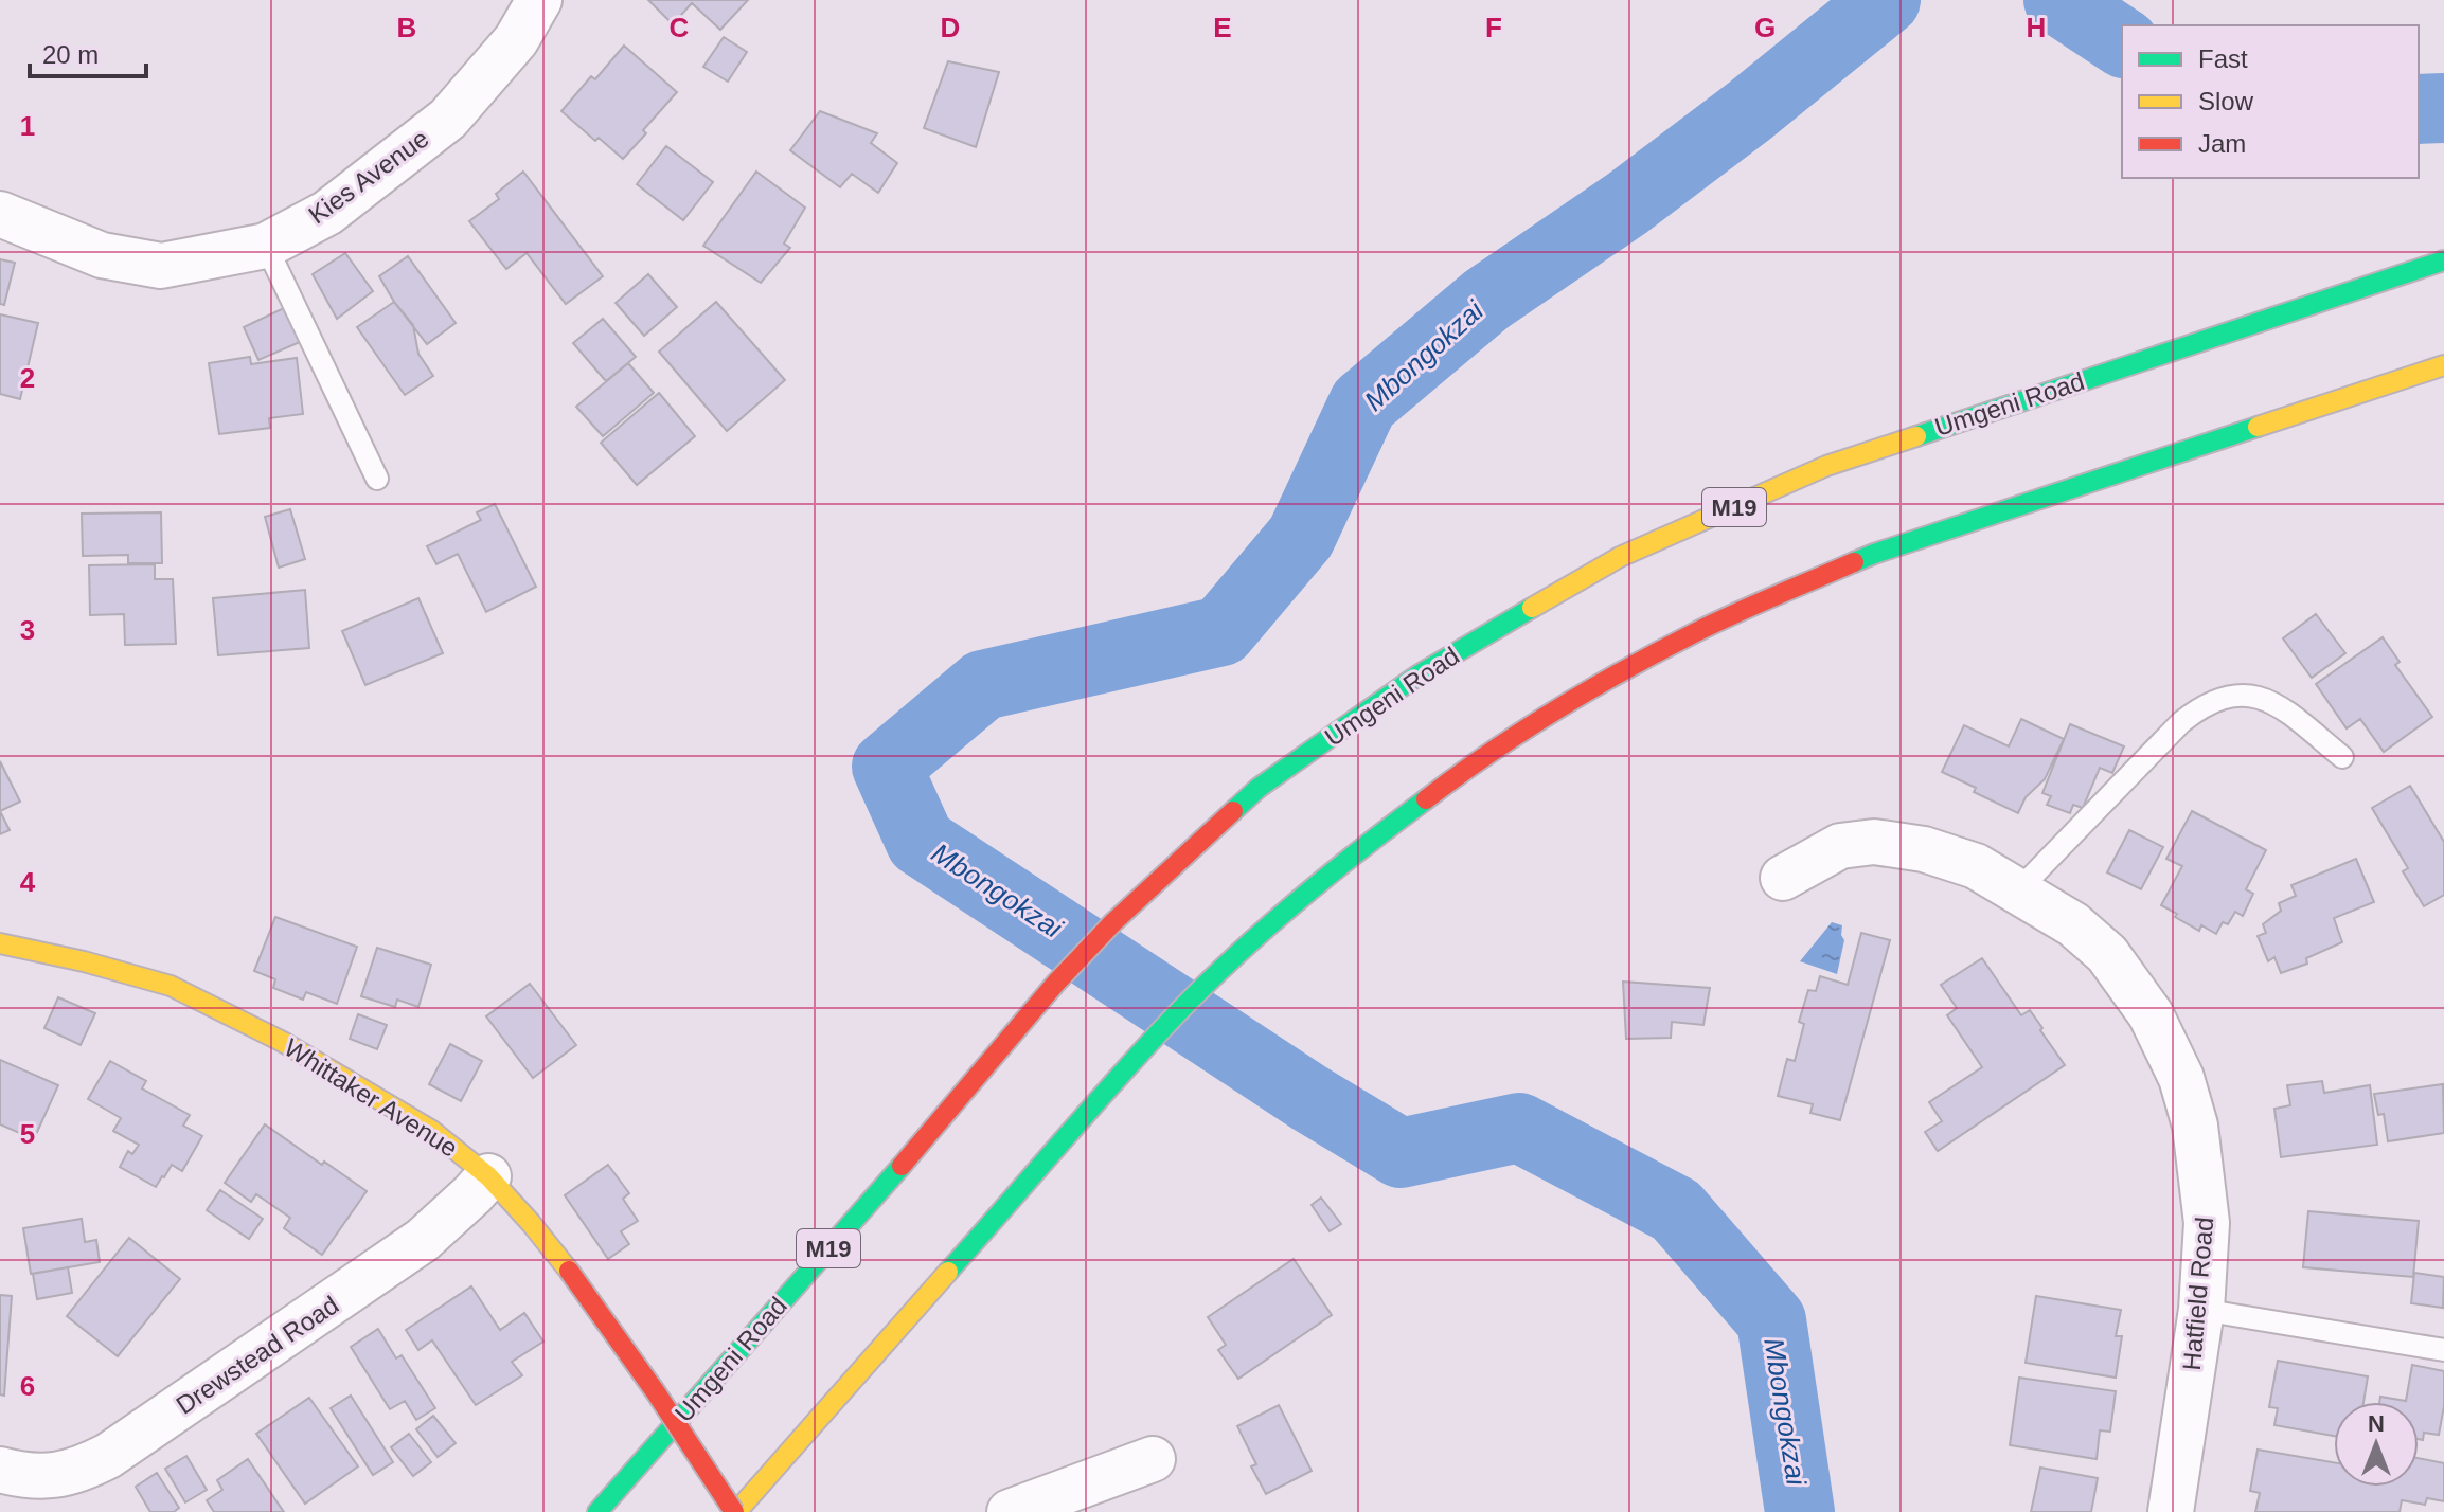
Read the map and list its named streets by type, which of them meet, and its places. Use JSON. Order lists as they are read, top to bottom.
{
  "streets": {
    "main road": ["Umgeni Road", "M19", "Whittaker Avenue"],
    "street": ["Kies Avenue", "Hatfield Road", "Drewstead Road"]
  },
  "crossings": [
    ["Whittaker Avenue", "Drewstead Road"]
  ],
  "water": ["Mbongokzai"],
  "legend": ["Fast", "Slow", "Jam"],
  "scale_bar": "20 m",
  "north": "top",
  "grid": {
    "columns": [
      "B",
      "C",
      "D",
      "E",
      "F",
      "G",
      "H"
    ],
    "rows": [
      "1",
      "2",
      "3",
      "4",
      "5",
      "6"
    ]
  }
}
